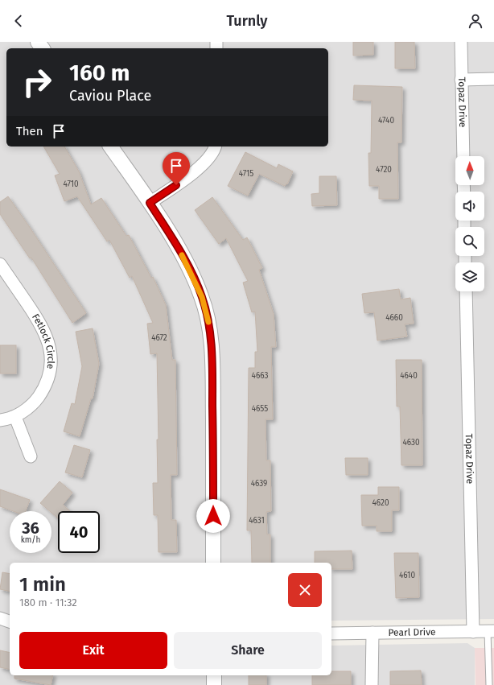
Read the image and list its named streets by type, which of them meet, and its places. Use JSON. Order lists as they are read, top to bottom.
{
  "streets": {
    "street": ["Topaz Drive", "Fetlock Circle", "Pearl Drive"]
  },
  "crossings": [
    ["Topaz Drive", "Pearl Drive"]
  ],
  "house_numbers": [
    "4740",
    "4720",
    "4715",
    "4710",
    "4660",
    "4672",
    "4663",
    "4640",
    "4655",
    "4630",
    "4639",
    "4620",
    "4631",
    "4610"
  ],
  "north": "top",
  "page": {
    "header": "Turnly",
    "turn": ["160 m", "Caviou Place"],
    "then": "Then",
    "speed": "36 km/h",
    "limit": "40",
    "heading": ["1 min", "180 m · 11:32"],
    "buttons": ["Exit", "Share"]
  }
}
